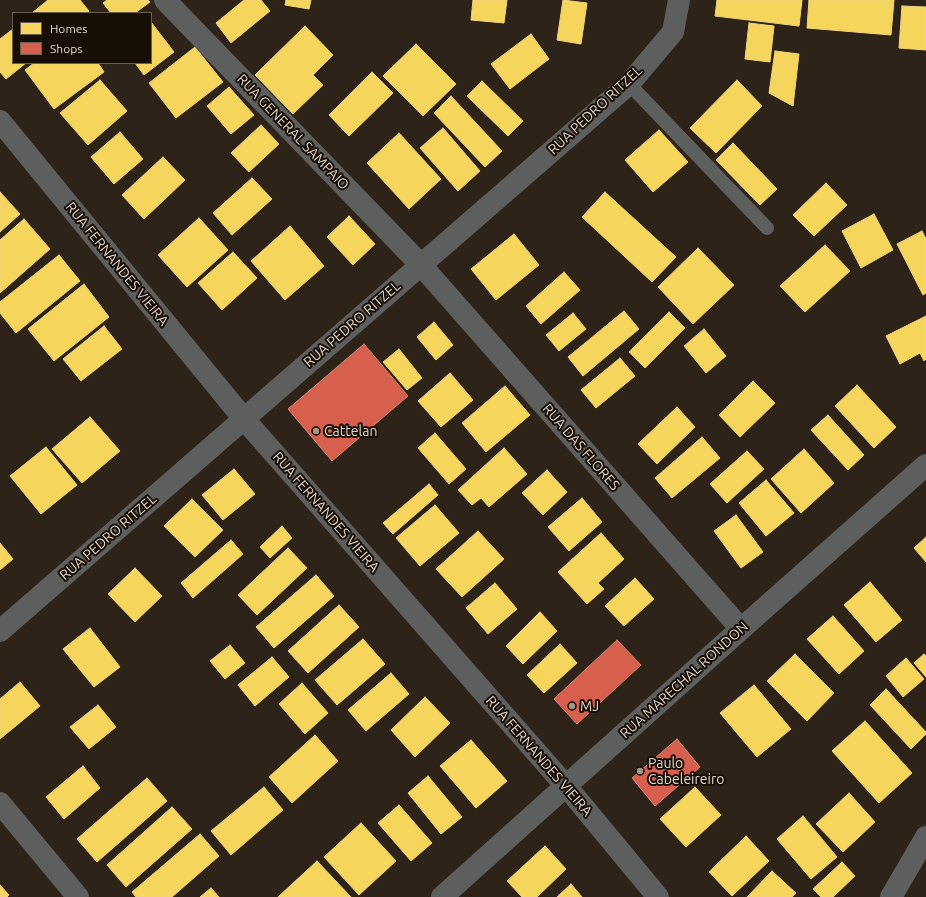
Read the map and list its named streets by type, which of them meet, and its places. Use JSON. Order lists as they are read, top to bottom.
{
  "streets": {
    "street": [
      "RUA PEDRO RITZEL",
      "RUA GENERAL SAMPAIO",
      "RUA FERNANDES VIEIRA",
      "RUA DAS FLORES",
      "RUA MARECHAL RONDON"
    ]
  },
  "crossings": [
    ["RUA PEDRO RITZEL", "RUA GENERAL SAMPAIO"],
    ["RUA PEDRO RITZEL", "RUA FERNANDES VIEIRA"],
    ["RUA PEDRO RITZEL", "RUA DAS FLORES"],
    ["RUA GENERAL SAMPAIO", "RUA DAS FLORES"],
    ["RUA FERNANDES VIEIRA", "RUA MARECHAL RONDON"],
    ["RUA DAS FLORES", "RUA MARECHAL RONDON"]
  ],
  "places": ["Cattelan", "MJ", "Paulo Cabeleireiro"],
  "legend": ["Homes", "Shops"]
}
